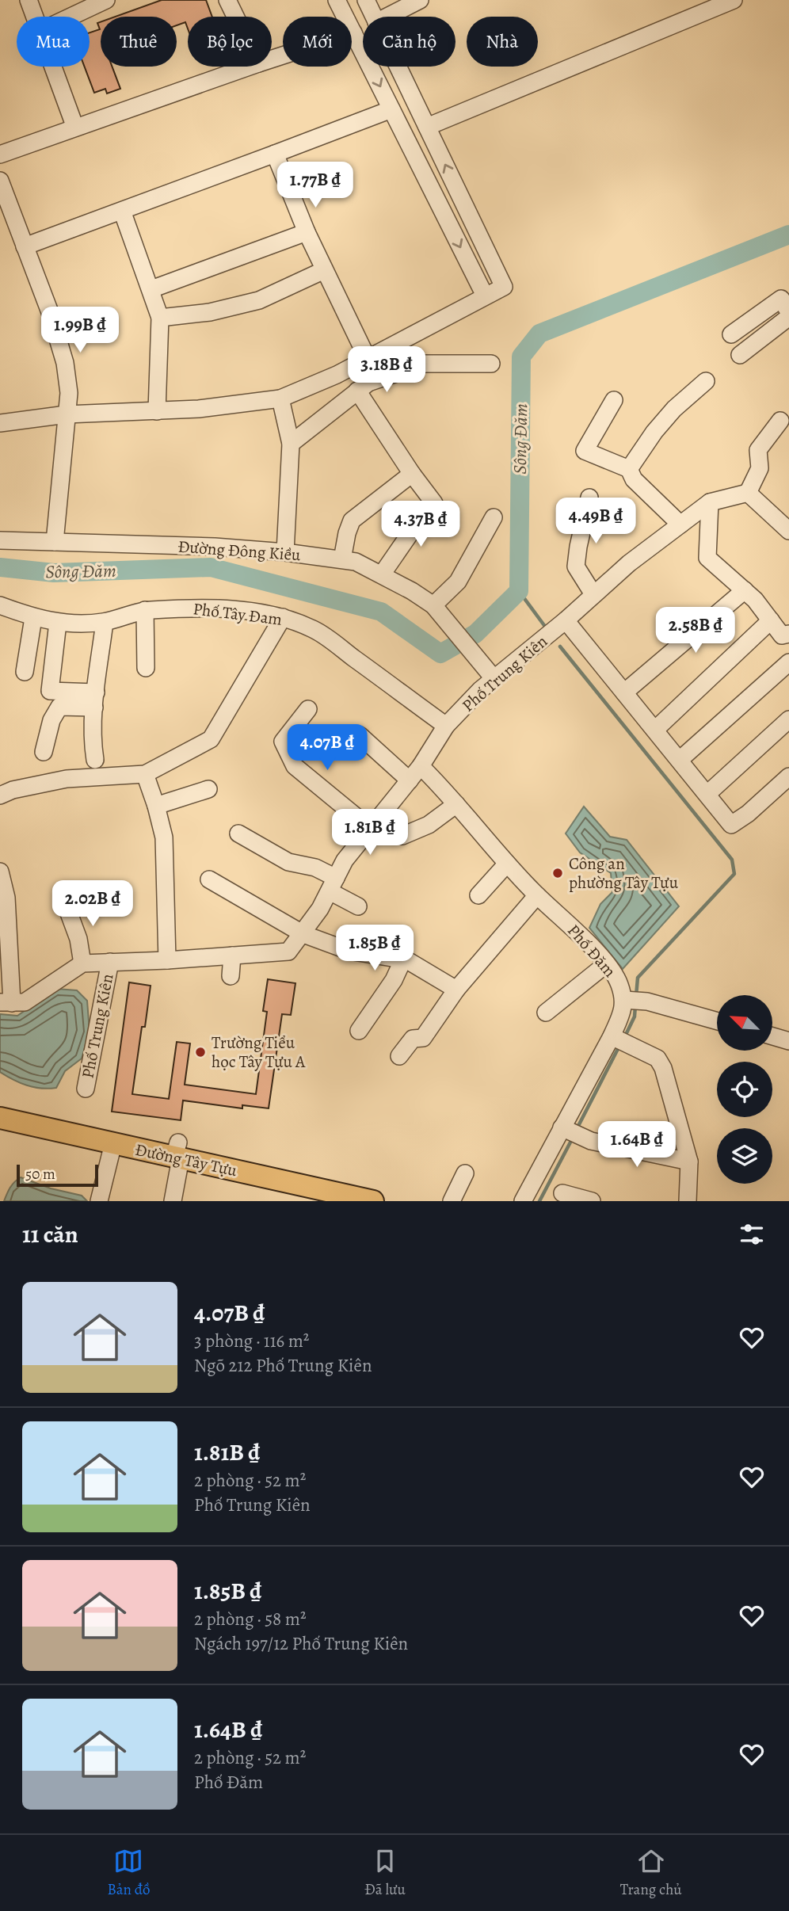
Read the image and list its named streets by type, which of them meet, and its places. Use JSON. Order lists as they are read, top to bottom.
{
  "streets": {
    "main road": ["Đường Tây Tựu"],
    "street": [
      "Đường Đông Kiều",
      "Phố Tây Đam",
      "Phố Trung Kiên",
      "Phố Đăm"
    ]
  },
  "crossings": [
    ["Đường Đông Kiều", "Phố Trung Kiên"],
    ["Phố Tây Đam", "Phố Trung Kiên"],
    ["Phố Trung Kiên", "Phố Đăm"]
  ],
  "water": ["Sông Đăm"],
  "places": ["Công an phường Tây Tựu", "Trường Tiểu học Tây Tựu A"],
  "scale_bar": "50 m",
  "north": "top left",
  "page": {
    "chip": [
      "Mua",
      "Thuê",
      "Bộ lọc",
      "Mới",
      "Căn hộ",
      "Nhà"
    ],
    "price": [
      "1.77B ₫",
      "1.99B ₫",
      "3.18B ₫",
      "4.49B ₫",
      "4.37B ₫",
      "2.58B ₫",
      "4.07B ₫",
      "1.81B ₫",
      "2.02B ₫",
      "1.85B ₫",
      "1.64B ₫"
    ],
    "scale": "50 m",
    "heading": "11 căn",
    "list": [
      {
        "name": "4.07B ₫",
        "note": "3 phòng · 116 m² · Ngõ 212 Phố Trung Kiên"
      },
      {
        "name": "1.81B ₫",
        "note": "2 phòng · 52 m² · Phố Trung Kiên"
      },
      {
        "name": "1.85B ₫",
        "note": "2 phòng · 58 m² · Ngách 197/12 Phố Trung Kiên"
      },
      {
        "name": "1.64B ₫",
        "note": "2 phòng · 52 m² · Phố Đăm"
      }
    ],
    "tabs": ["Bản đồ", "Đã lưu", "Trang chủ"]
  }
}
